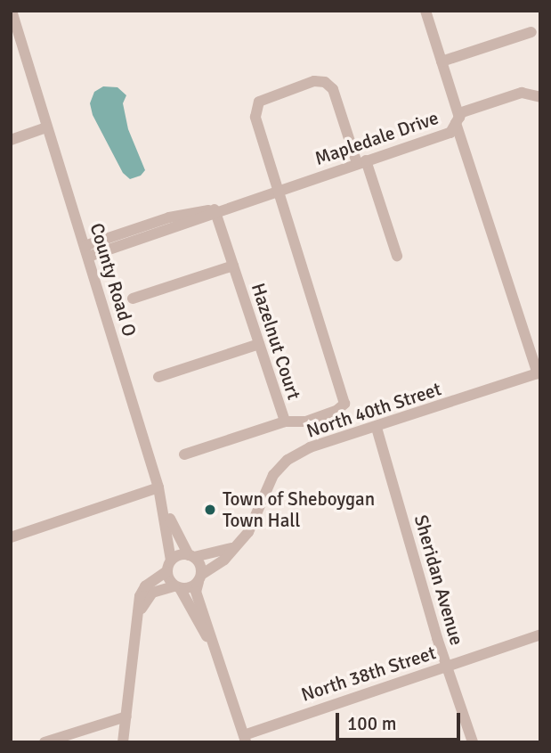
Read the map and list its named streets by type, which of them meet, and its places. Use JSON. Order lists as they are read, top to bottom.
{
  "streets": {
    "street": [
      "Mapledale Drive",
      "County Road O",
      "Hazelnut Court",
      "North 40th Street",
      "Sheridan Avenue",
      "North 38th Street"
    ]
  },
  "crossings": [
    ["Mapledale Drive", "County Road O"],
    ["Mapledale Drive", "Hazelnut Court"],
    ["North 40th Street", "Sheridan Avenue"],
    ["Sheridan Avenue", "North 38th Street"]
  ],
  "places": ["Town of Sheboygan Town Hall"],
  "scale_bar": "100 m"
}
